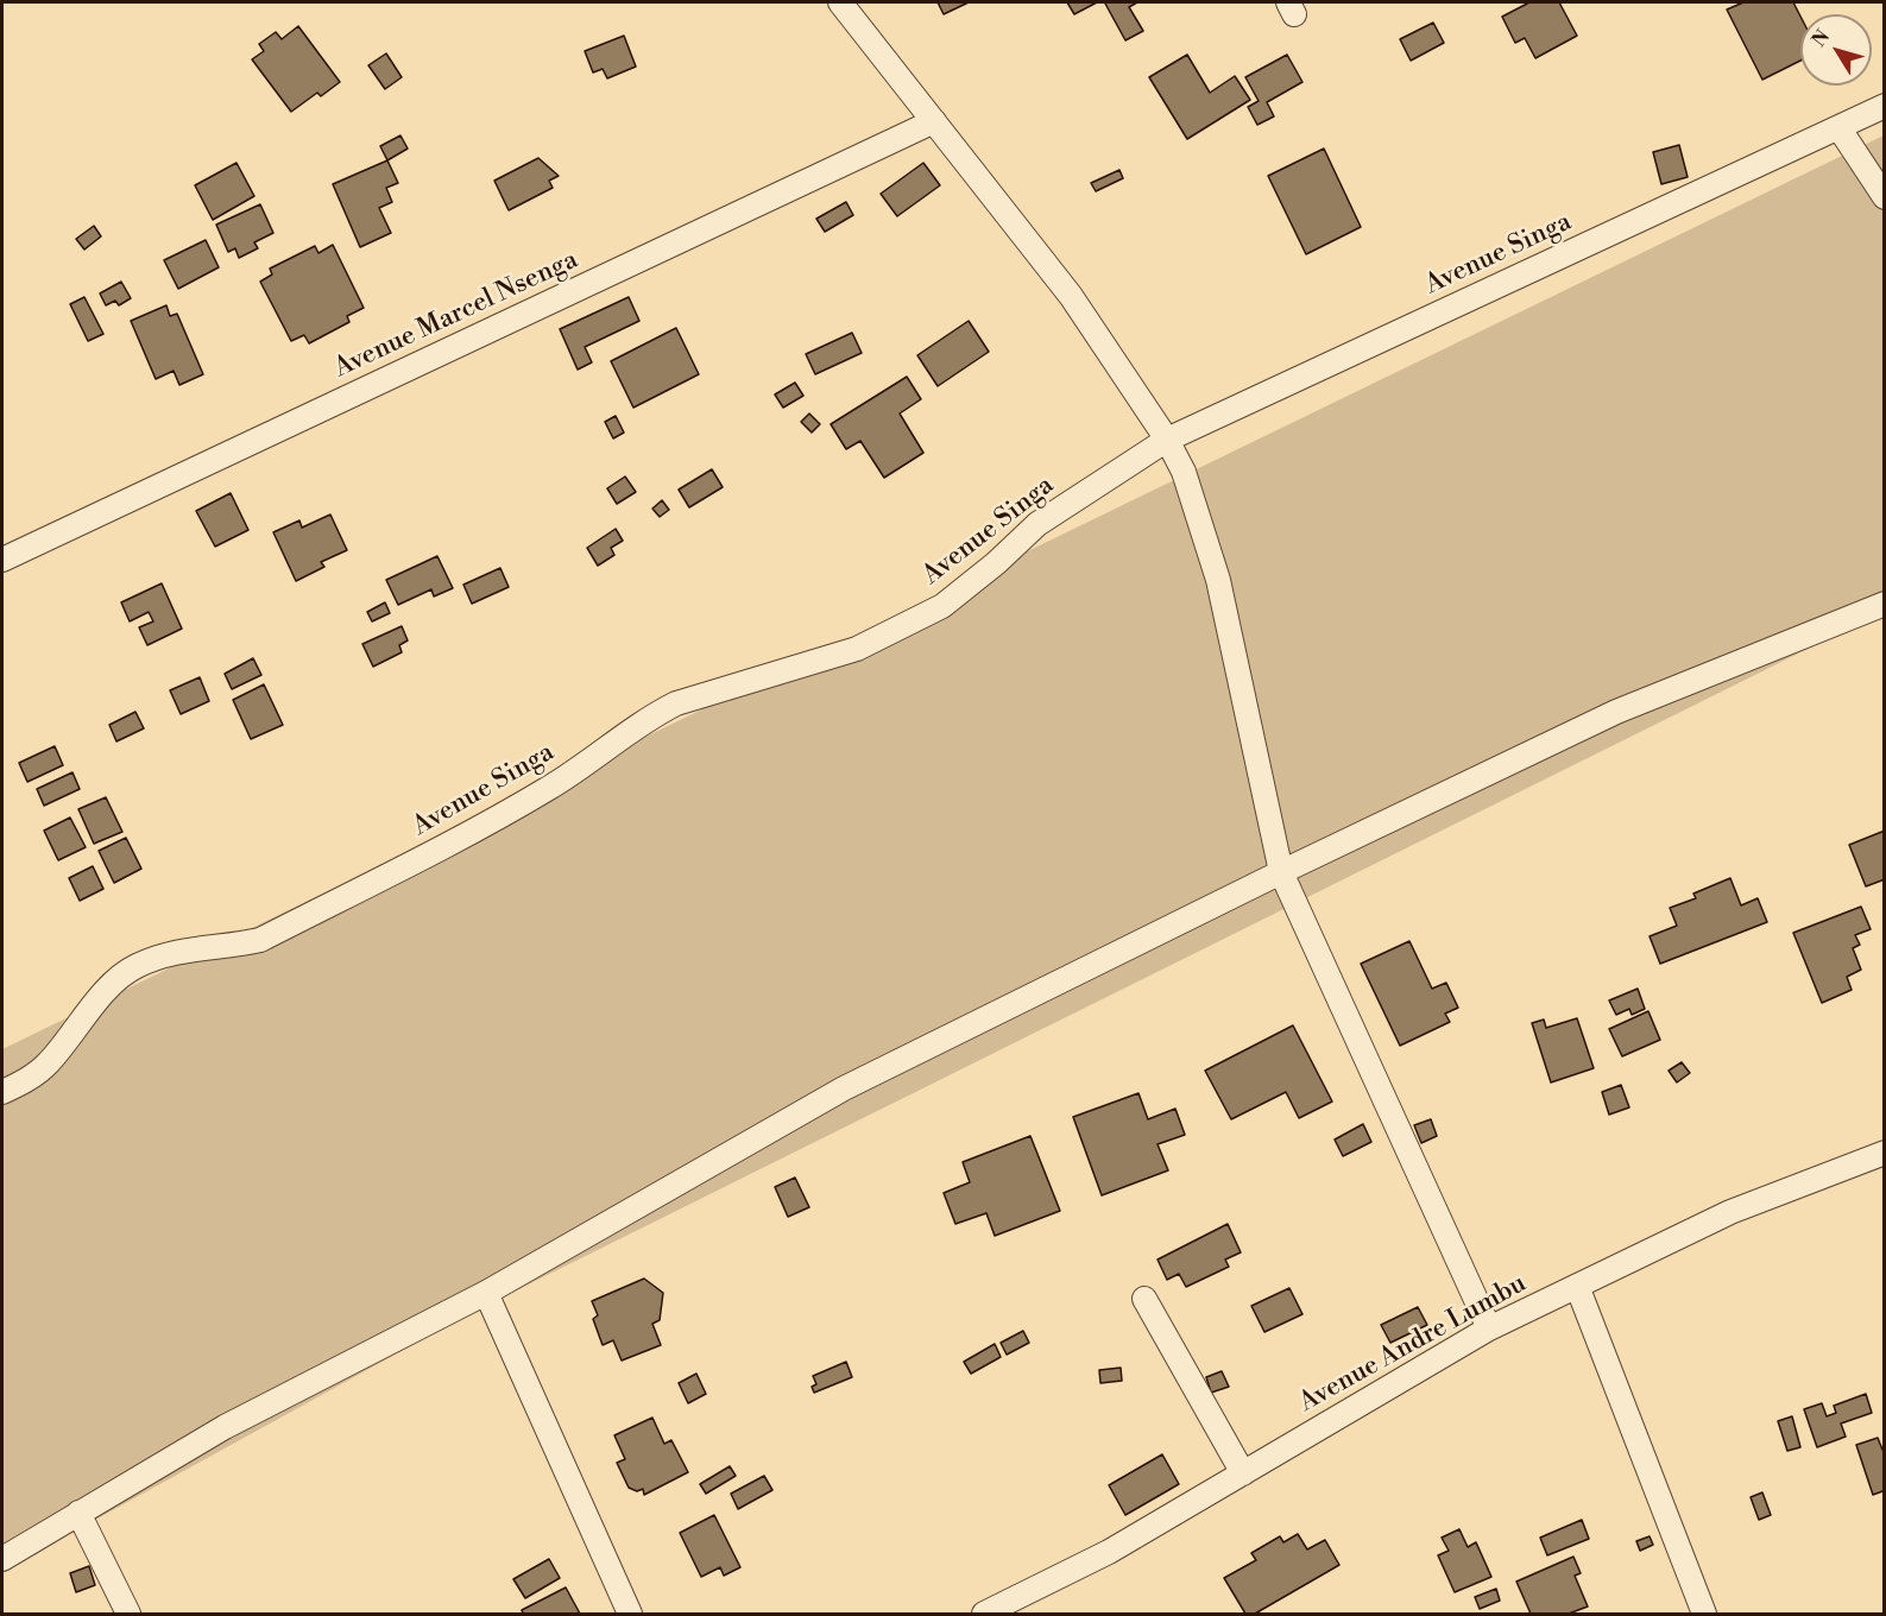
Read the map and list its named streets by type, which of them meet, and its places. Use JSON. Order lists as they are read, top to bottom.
{
  "streets": {
    "street": ["Avenue Singa", "Avenue Marcel Nsenga", "Avenue Andre Lumbu"]
  },
  "north": "top left"
}
